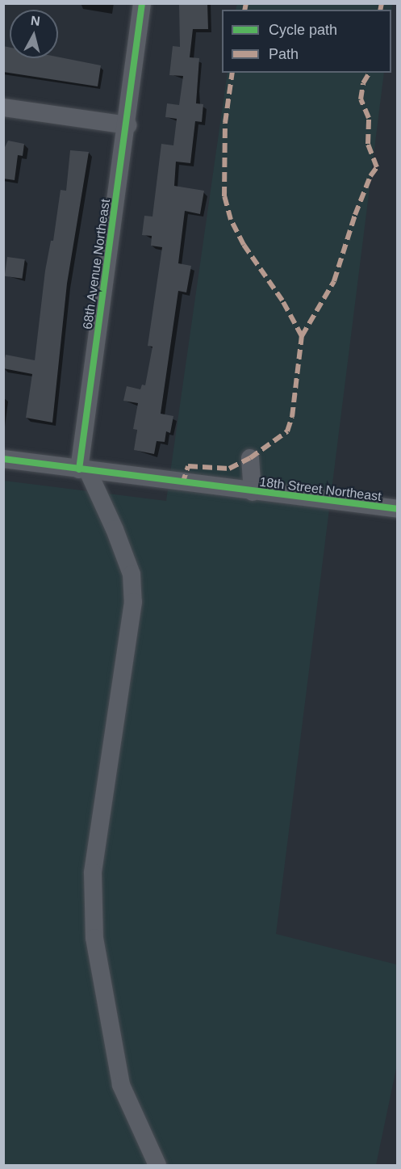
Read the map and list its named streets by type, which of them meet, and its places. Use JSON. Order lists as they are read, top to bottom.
{
  "streets": {
    "street": ["68th Avenue Northeast", "18th Street Northeast"]
  },
  "crossings": [
    ["68th Avenue Northeast", "18th Street Northeast"]
  ],
  "legend": ["Cycle path", "Path"],
  "north": "top"
}
